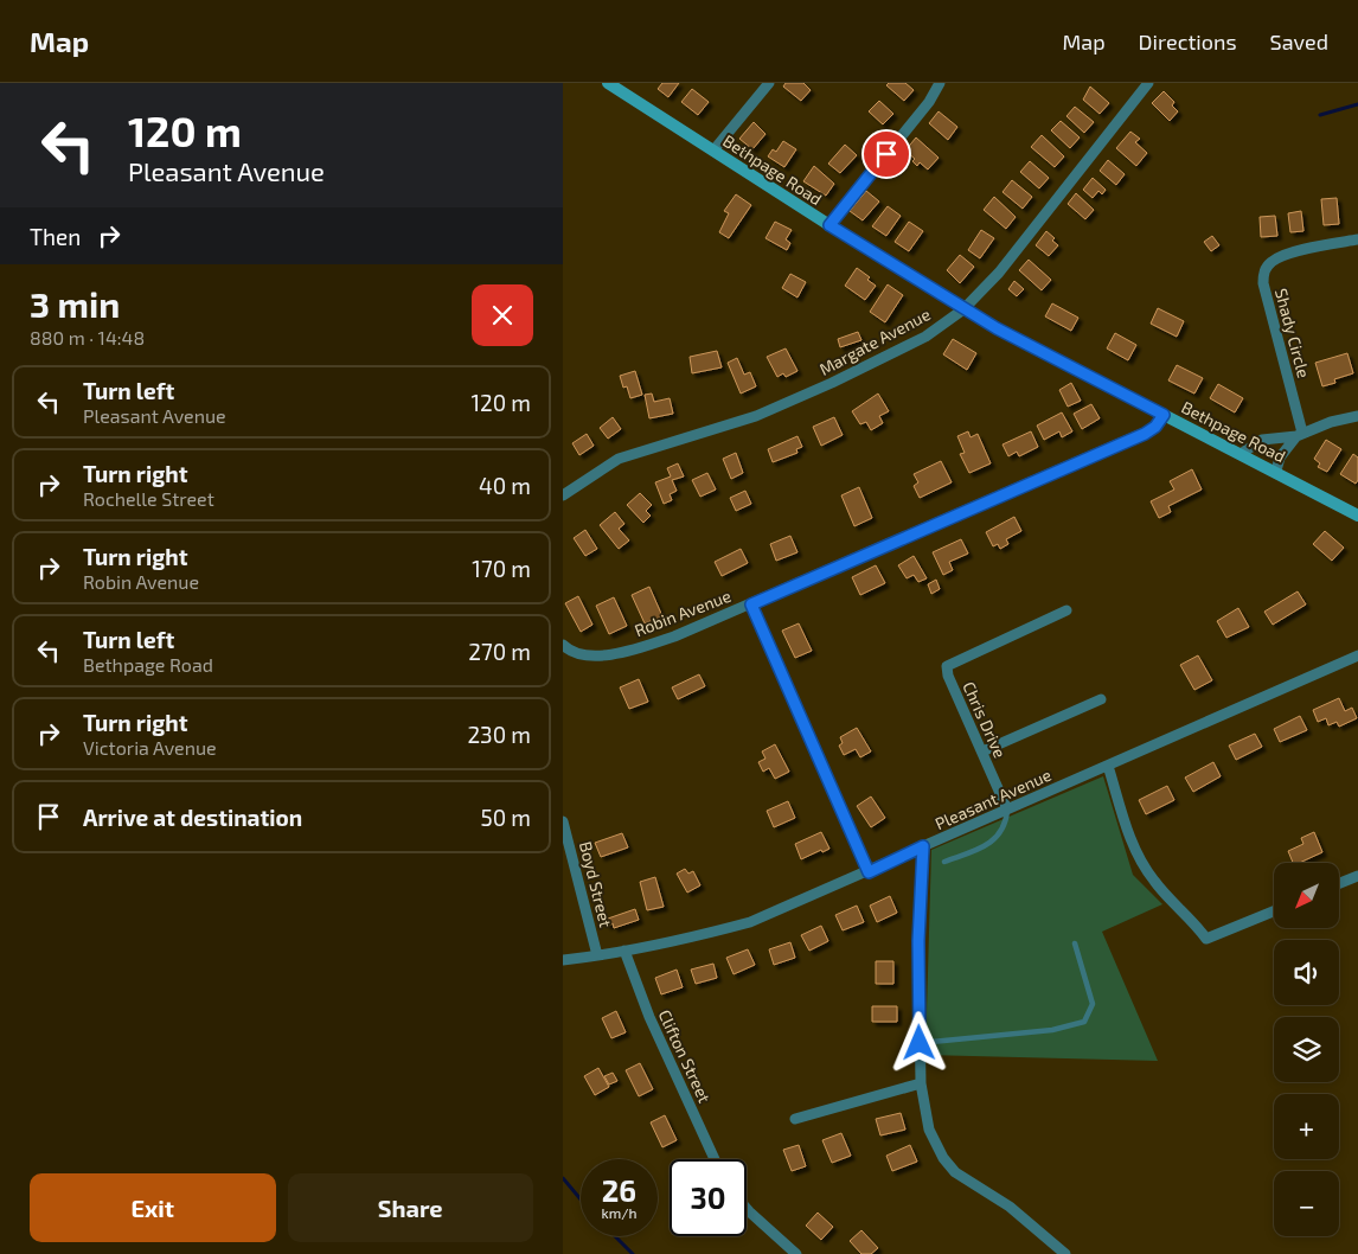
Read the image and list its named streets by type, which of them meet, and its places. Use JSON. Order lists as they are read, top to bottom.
{
  "streets": {
    "street": [
      "Bethpage Road",
      "Shady Circle",
      "Margate Avenue",
      "Robin Avenue",
      "Chris Drive",
      "Pleasant Avenue",
      "Boyd Street",
      "Clifton Street"
    ]
  },
  "crossings": [
    ["Bethpage Road", "Margate Avenue"],
    ["Bethpage Road", "Robin Avenue"],
    ["Chris Drive", "Pleasant Avenue"],
    ["Pleasant Avenue", "Boyd Street"],
    ["Pleasant Avenue", "Clifton Street"]
  ],
  "north": "bottom left",
  "page": {
    "header": "Map",
    "nav": ["Map", "Directions", "Saved"],
    "turn": ["120 m", "Pleasant Avenue"],
    "then": "Then",
    "heading": ["3 min", "880 m · 14:48"],
    "list": [
      {
        "name": "Turn left",
        "note": "Pleasant Avenue",
        "value": "120 m"
      },
      {
        "name": "Turn right",
        "note": "Rochelle Street",
        "value": "40 m"
      },
      {
        "name": "Turn right",
        "note": "Robin Avenue",
        "value": "170 m"
      },
      {
        "name": "Turn left",
        "note": "Bethpage Road",
        "value": "270 m"
      },
      {
        "name": "Turn right",
        "note": "Victoria Avenue",
        "value": "230 m"
      },
      {
        "name": "Arrive at destination",
        "value": "50 m"
      }
    ],
    "map_buttons": ["+", "−"],
    "speed": "26 km/h",
    "limit": "30",
    "buttons": ["Exit", "Share"]
  }
}
